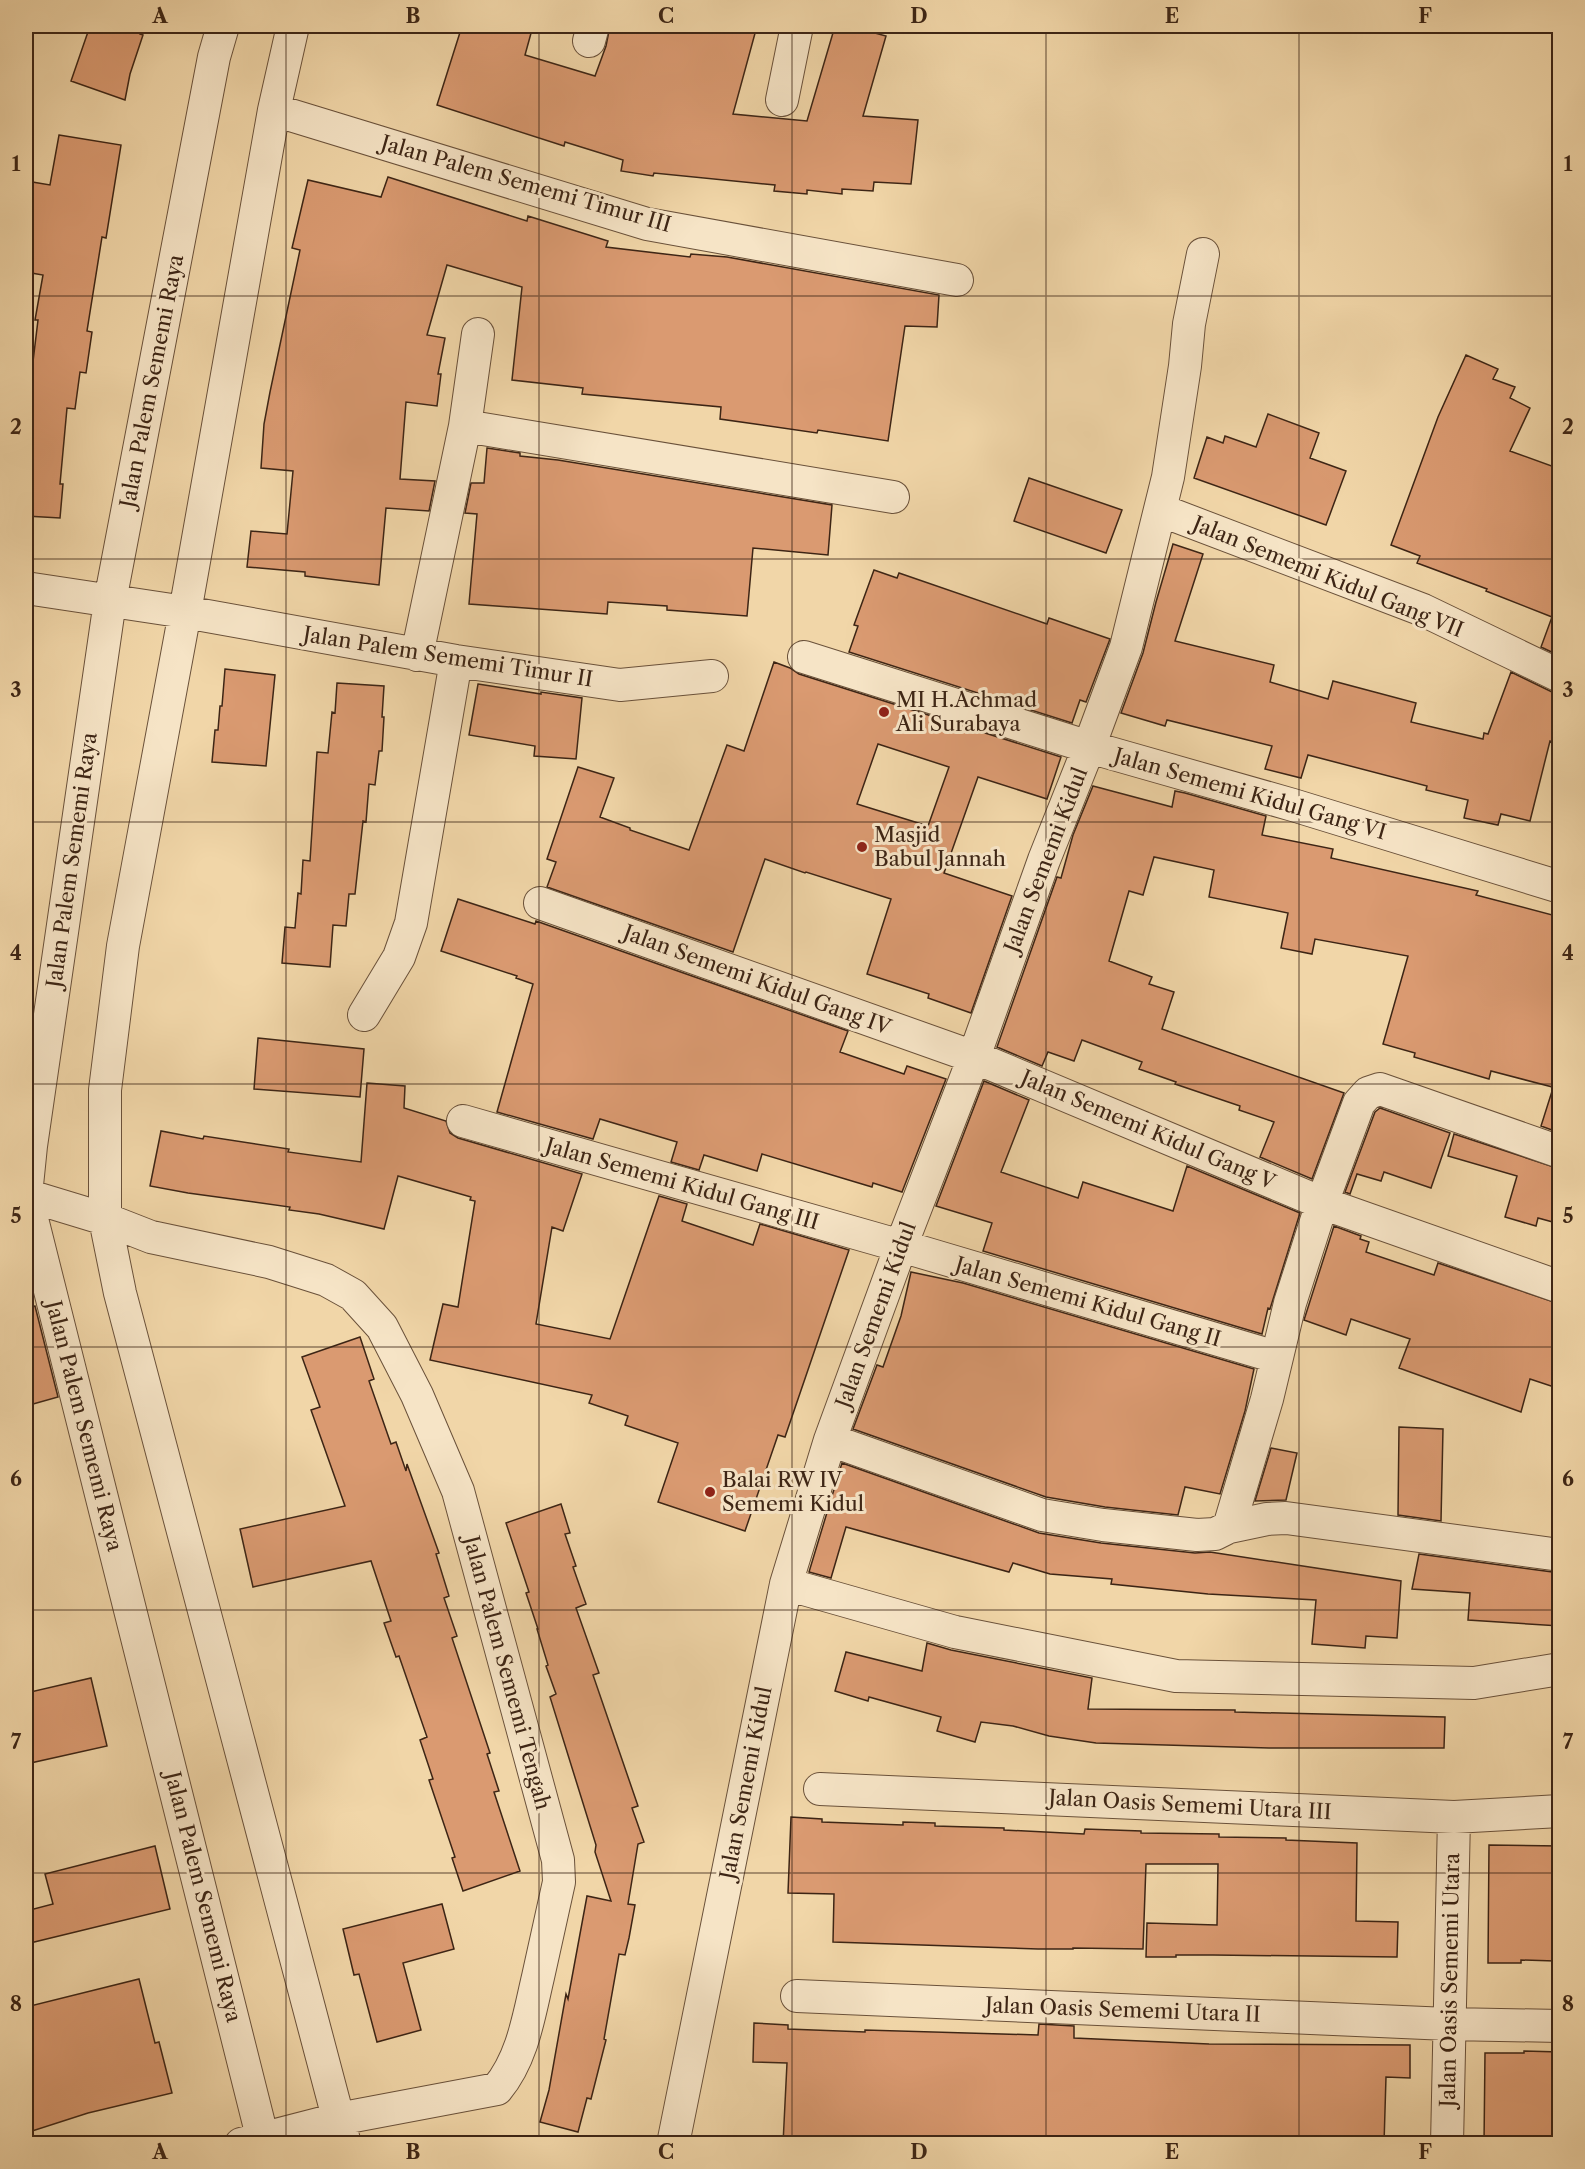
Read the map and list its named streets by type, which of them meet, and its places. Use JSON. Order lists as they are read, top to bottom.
{
  "streets": {
    "street": [
      "Jalan Palem Sememi Timur III",
      "Jalan Palem Sememi Raya",
      "Jalan Sememi Kidul Gang VII",
      "Jalan Palem Sememi Timur II",
      "Jalan Sememi Kidul Gang VI",
      "Jalan Sememi Kidul",
      "Jalan Sememi Kidul Gang IV",
      "Jalan Sememi Kidul Gang V",
      "Jalan Sememi Kidul Gang III",
      "Jalan Sememi Kidul Gang II",
      "Jalan Palem Sememi Tengah",
      "Jalan Oasis Sememi Utara III",
      "Jalan Oasis Sememi Utara",
      "Jalan Oasis Sememi Utara II"
    ]
  },
  "crossings": [
    ["Jalan Palem Sememi Raya", "Jalan Palem Sememi Timur II"],
    ["Jalan Palem Sememi Raya", "Jalan Palem Sememi Tengah"],
    ["Jalan Sememi Kidul Gang VII", "Jalan Sememi Kidul"],
    ["Jalan Sememi Kidul Gang VI", "Jalan Sememi Kidul"],
    ["Jalan Sememi Kidul", "Jalan Sememi Kidul Gang IV"],
    ["Jalan Sememi Kidul", "Jalan Sememi Kidul Gang V"],
    ["Jalan Sememi Kidul", "Jalan Sememi Kidul Gang III"],
    ["Jalan Sememi Kidul", "Jalan Sememi Kidul Gang II"],
    ["Jalan Sememi Kidul Gang IV", "Jalan Sememi Kidul Gang V"],
    ["Jalan Sememi Kidul Gang III", "Jalan Sememi Kidul Gang II"],
    ["Jalan Oasis Sememi Utara III", "Jalan Oasis Sememi Utara"],
    ["Jalan Oasis Sememi Utara", "Jalan Oasis Sememi Utara II"]
  ],
  "places": ["MI H.Achmad Ali Surabaya", "Masjid Babul Jannah", "Balai RW IV Sememi Kidul"],
  "grid": {
    "columns": [
      "A",
      "B",
      "C",
      "D",
      "E",
      "F"
    ],
    "rows": [
      "1",
      "2",
      "3",
      "4",
      "5",
      "6",
      "7",
      "8"
    ]
  }
}
